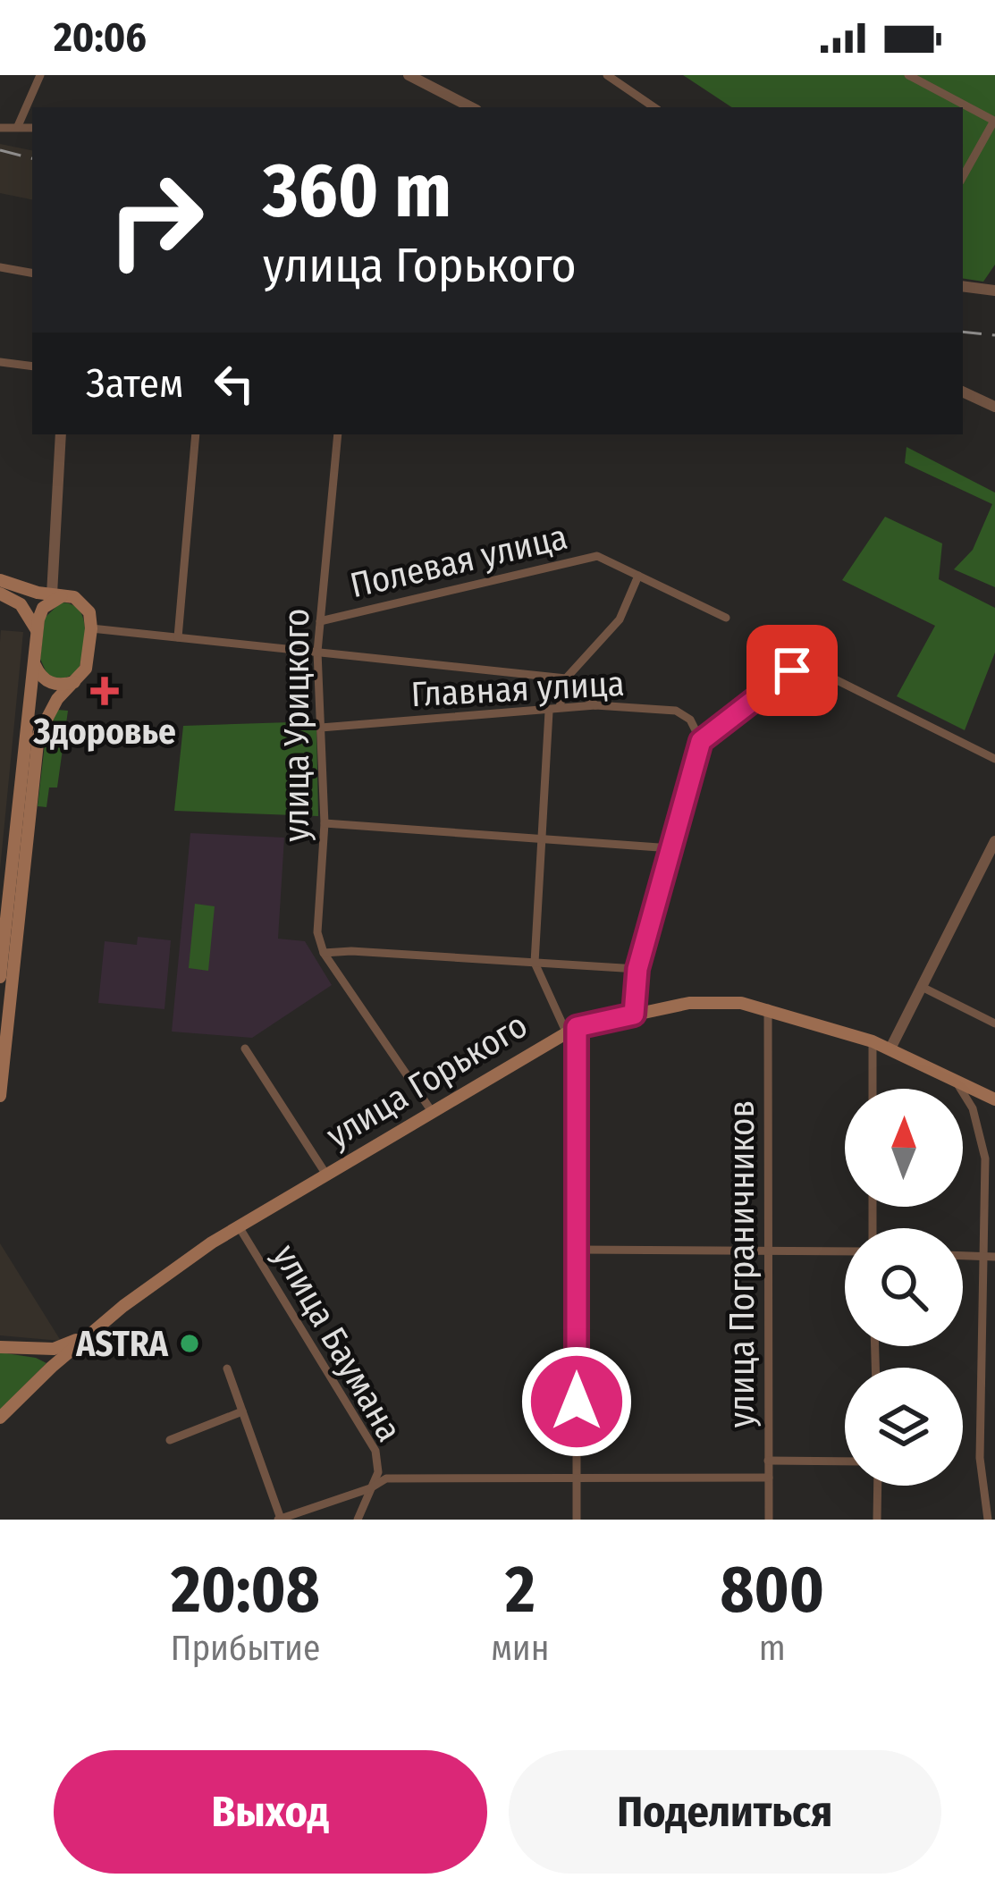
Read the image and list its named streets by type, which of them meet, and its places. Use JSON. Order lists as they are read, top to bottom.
{
  "streets": {
    "main road": ["улица Горького"],
    "street": [
      "Полевая улица",
      "Главная улица",
      "улица Урицкого",
      "улица Пограничников",
      "улица Баумана"
    ]
  },
  "crossings": [
    ["Полевая улица", "улица Урицкого"],
    ["Главная улица", "улица Урицкого"],
    ["улица Горького", "улица Пограничников"],
    ["улица Горького", "улица Баумана"]
  ],
  "places": {
    "health": ["Здоровье"],
    "other": ["ASTRA"]
  },
  "north": "top",
  "page": {
    "status": "20:06",
    "turn": ["360 m", "улица Горького"],
    "then": "Затем",
    "eta": [
      "20:08",
      "Прибытие",
      "2",
      "мин",
      "800",
      "m"
    ],
    "buttons": ["Выход", "Поделиться"]
  }
}
